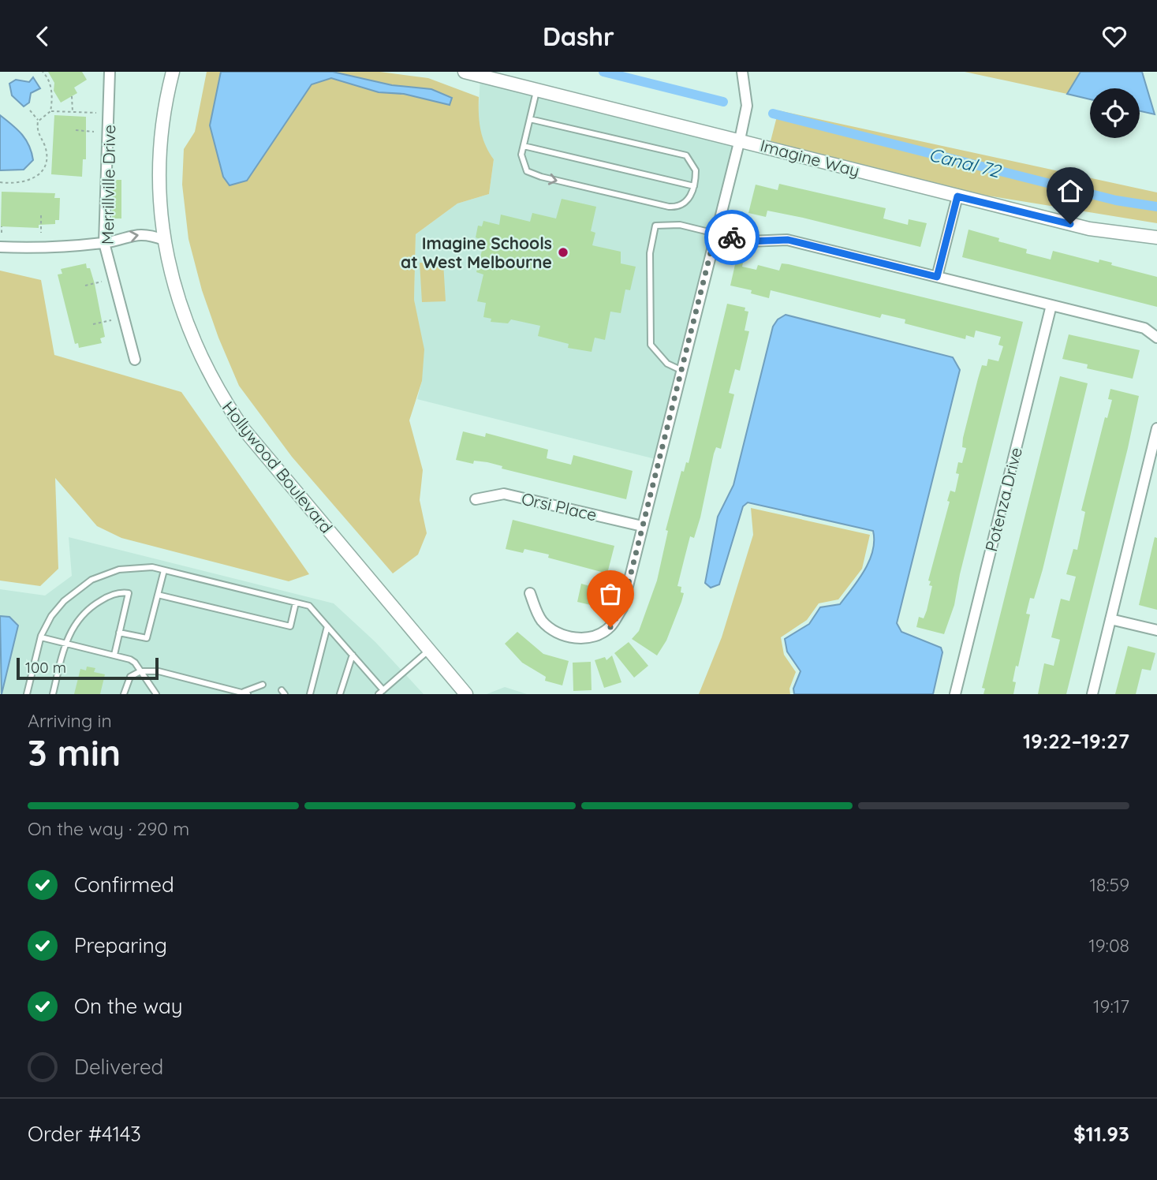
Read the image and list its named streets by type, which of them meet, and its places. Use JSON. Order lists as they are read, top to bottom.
{
  "streets": {
    "street": [
      "Imagine Way",
      "Merrillville Drive",
      "Hollywood Boulevard",
      "Potenza Drive",
      "Orsi Place"
    ]
  },
  "water": ["Canal 72"],
  "places": ["Imagine Schools at West Melbourne"],
  "scale_bar": "100 m",
  "page": {
    "header": "Dashr",
    "scale": "100 m",
    "heading": ["3 min", "Arriving in", "19:22–19:27"],
    "panel": ["Order #4143", "$11.93"],
    "bar": "On the way · 290 m",
    "list": [
      ["Confirmed", "18:59"],
      ["Preparing", "19:08"],
      ["On the way", "19:17"],
      "Delivered"
    ]
  }
}
